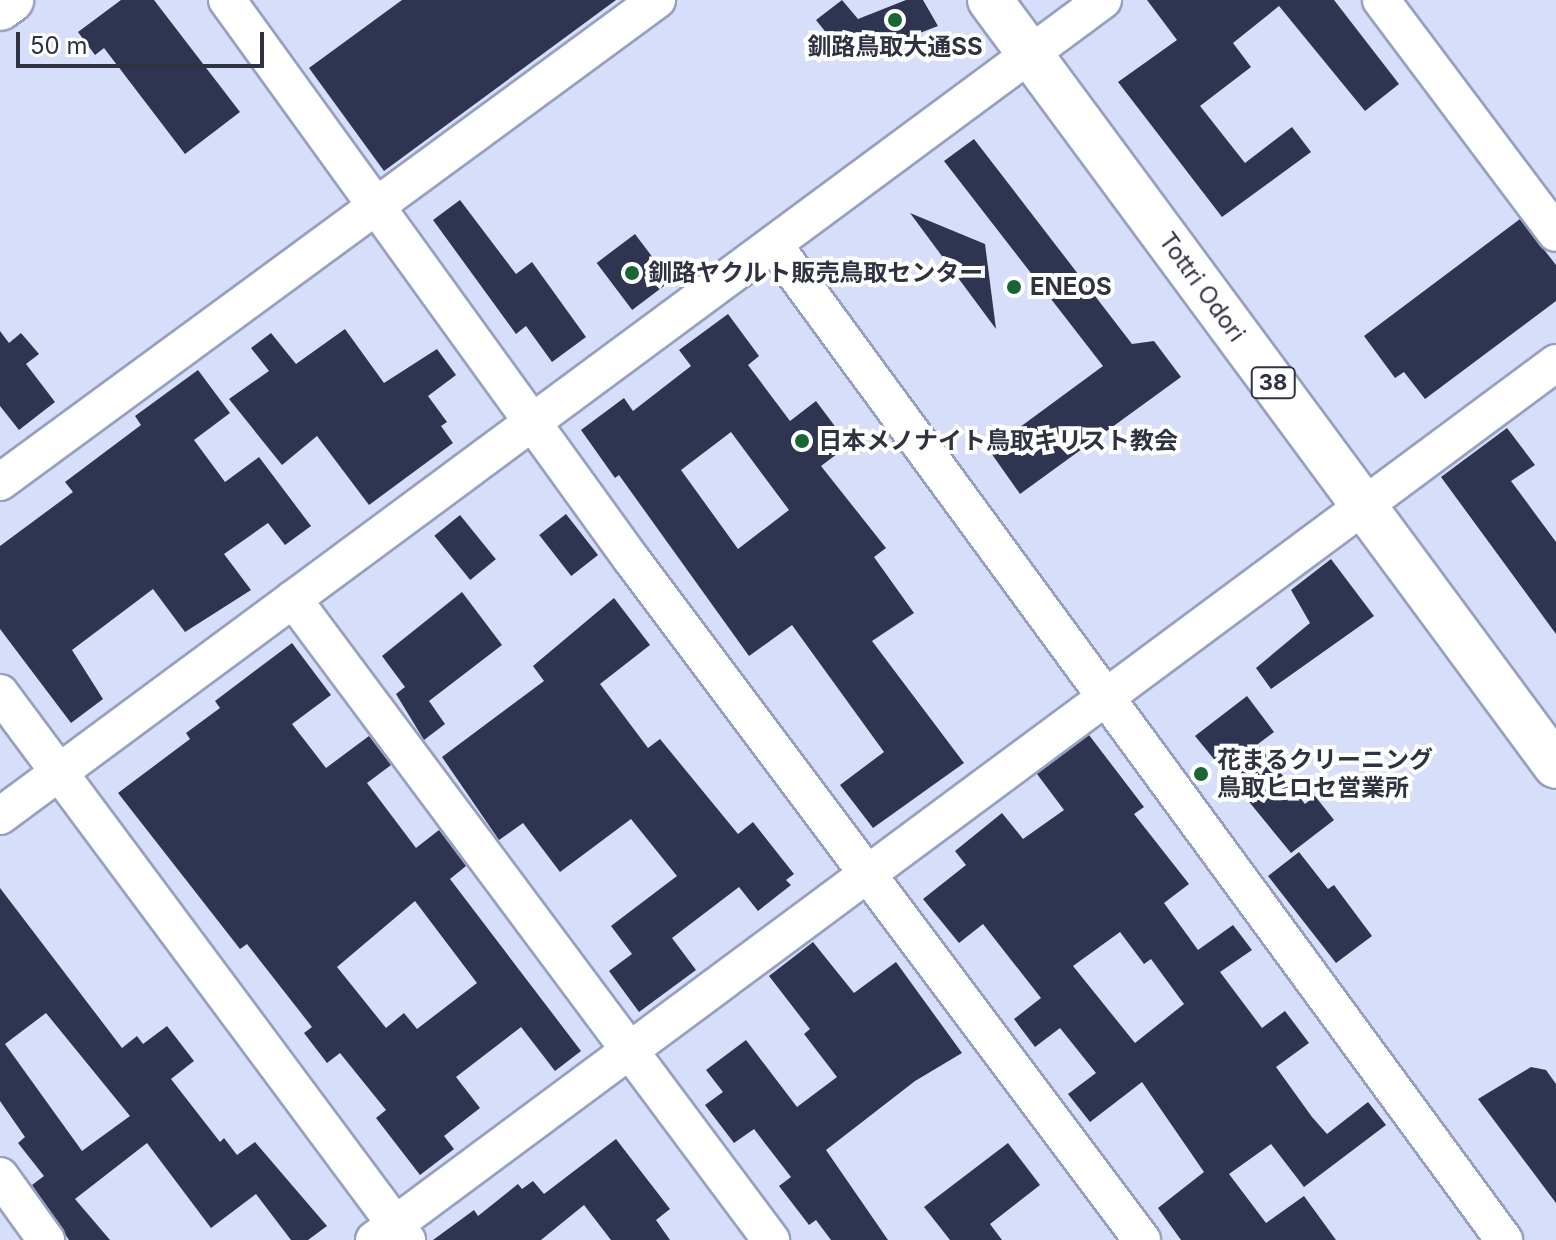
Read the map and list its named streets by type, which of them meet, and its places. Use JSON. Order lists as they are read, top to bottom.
{
  "streets": {
    "main road": ["Tottri Odori", "38"]
  },
  "places": [
    "釧路鳥取大通SS",
    "釧路ヤクルト販売鳥取センター",
    "ENEOS",
    "日本メノナイト鳥取キリスト教会",
    "花まるクリーニング 鳥取ヒロセ営業所"
  ],
  "scale_bar": "50 m"
}
